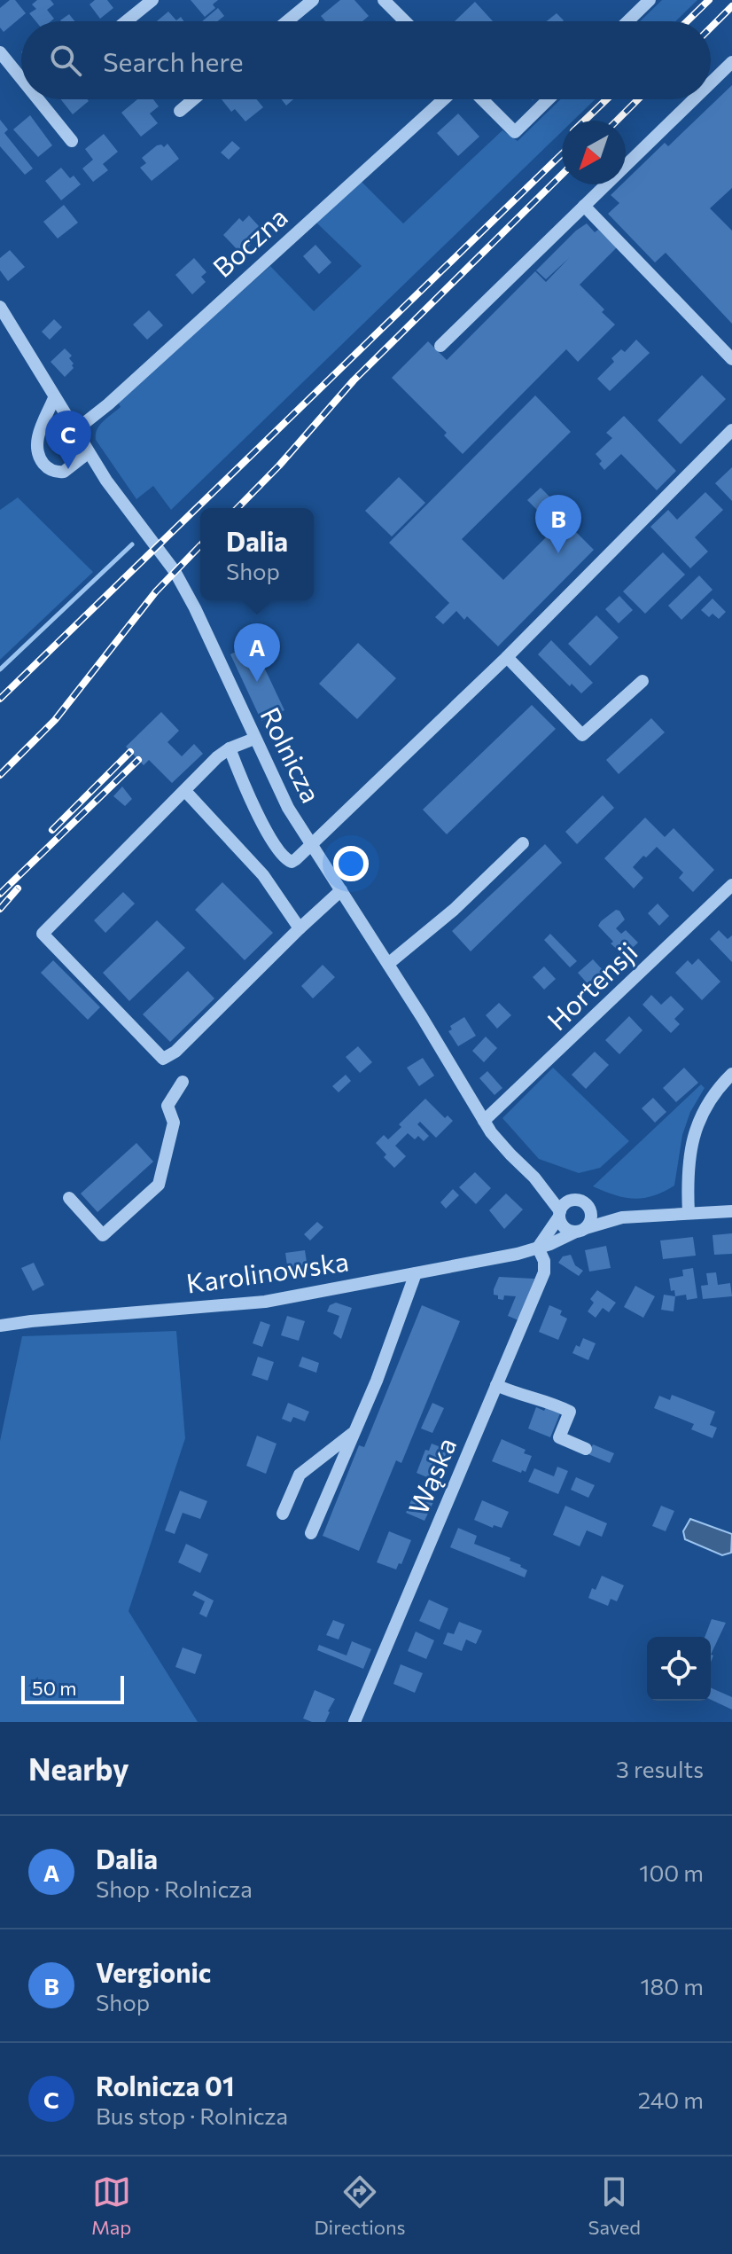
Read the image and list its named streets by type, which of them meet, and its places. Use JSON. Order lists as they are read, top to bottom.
{
  "streets": {
    "street": [
      "Boczna",
      "Rolnicza",
      "Hortensji",
      "Karolinowska",
      "Wąska"
    ]
  },
  "crossings": [
    ["Boczna", "Rolnicza"],
    ["Rolnicza", "Hortensji"],
    ["Rolnicza", "Karolinowska"],
    ["Karolinowska", "Wąska"]
  ],
  "scale_bar": "50 m",
  "north": "bottom left",
  "page": {
    "search": "Search here",
    "pins": ["C", "B", "A"],
    "popup": ["Dalia", "Shop"],
    "scale": "50 m",
    "heading": ["Nearby", "3 results"],
    "list": [
      {
        "mark": "A",
        "name": "Dalia",
        "note": "Shop · Rolnicza",
        "value": "100 m"
      },
      {
        "mark": "B",
        "name": "Vergionic",
        "note": "Shop",
        "value": "180 m"
      },
      {
        "mark": "C",
        "name": "Rolnicza 01",
        "note": "Bus stop · Rolnicza",
        "value": "240 m"
      }
    ],
    "nav": ["Map", "Directions", "Saved"]
  }
}
